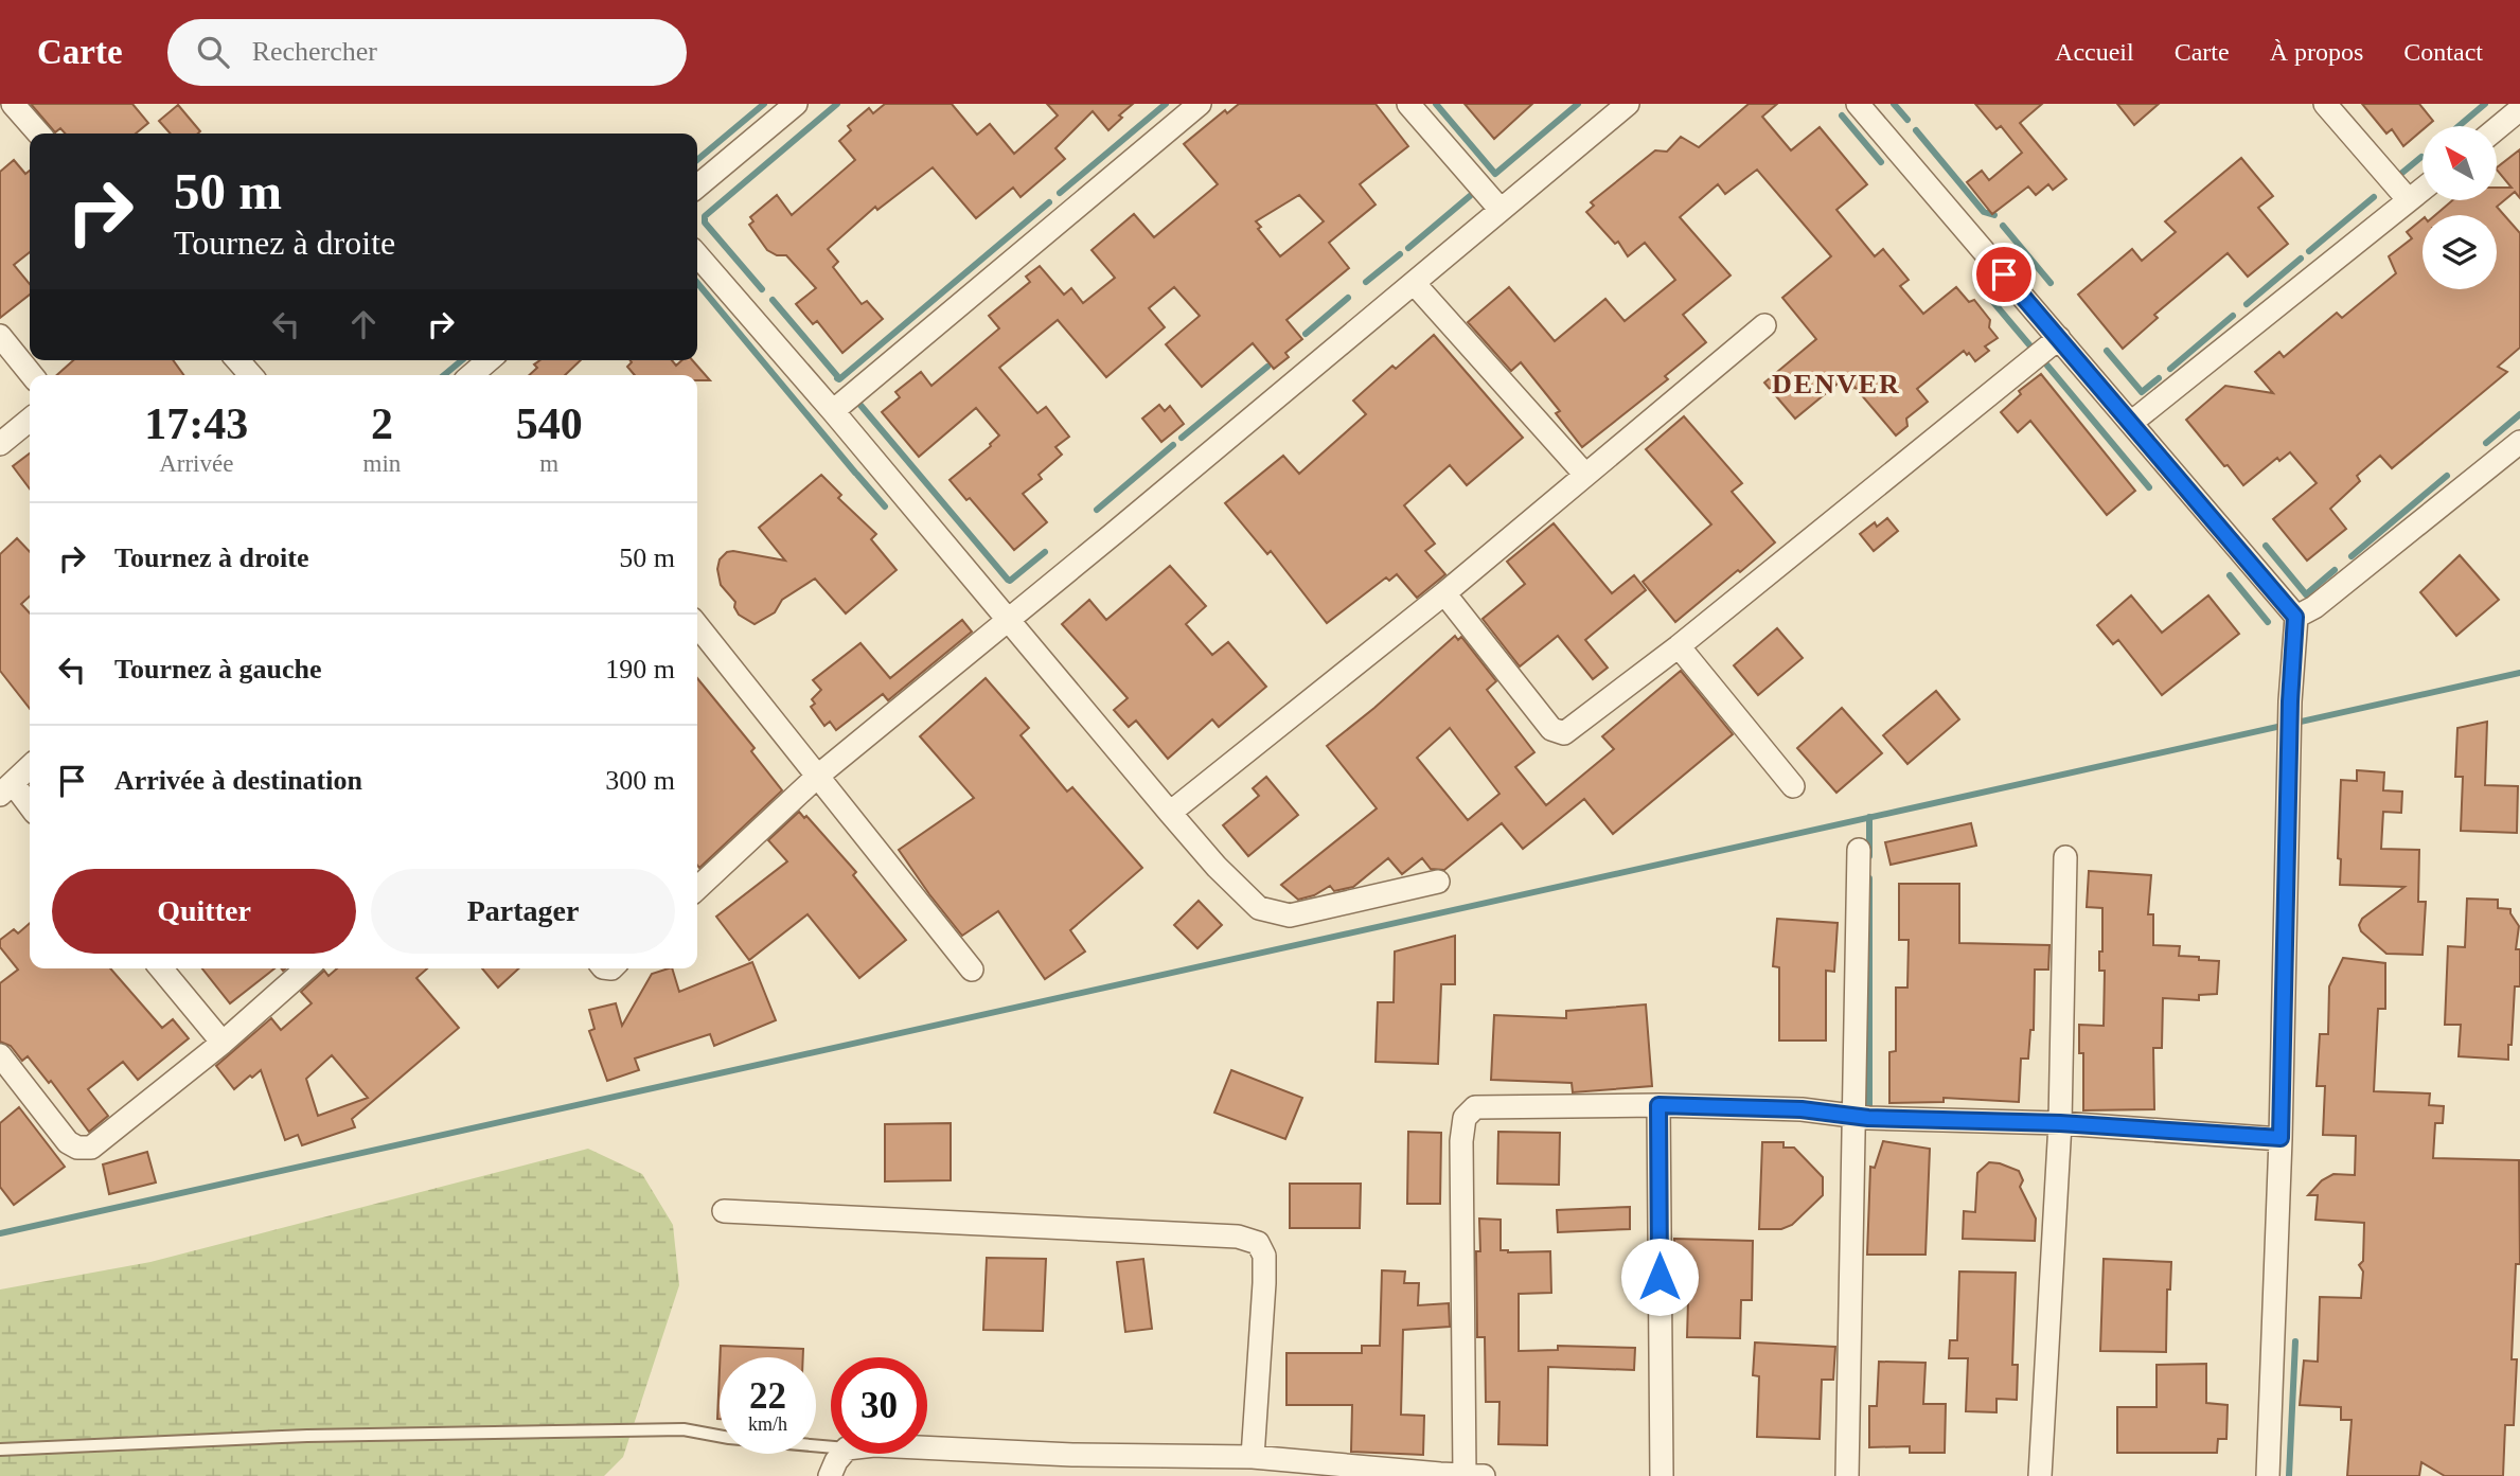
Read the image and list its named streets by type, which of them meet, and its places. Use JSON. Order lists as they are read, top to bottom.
{
  "districts": ["DENVER"],
  "north": "top left",
  "page": {
    "header": "Carte",
    "search": "Rechercher",
    "nav": [
      "Accueil",
      "Carte",
      "À propos",
      "Contact"
    ],
    "turn": ["50 m", "Tournez à droite"],
    "eta": [
      "17:43",
      "Arrivée",
      "2",
      "min",
      "540",
      "m"
    ],
    "list": [
      {
        "name": "Tournez à droite",
        "value": "50 m"
      },
      {
        "name": "Tournez à gauche",
        "value": "190 m"
      },
      {
        "name": "Arrivée à destination",
        "value": "300 m"
      }
    ],
    "buttons": ["Quitter", "Partager"],
    "speed": "22 km/h",
    "limit": "30"
  }
}
